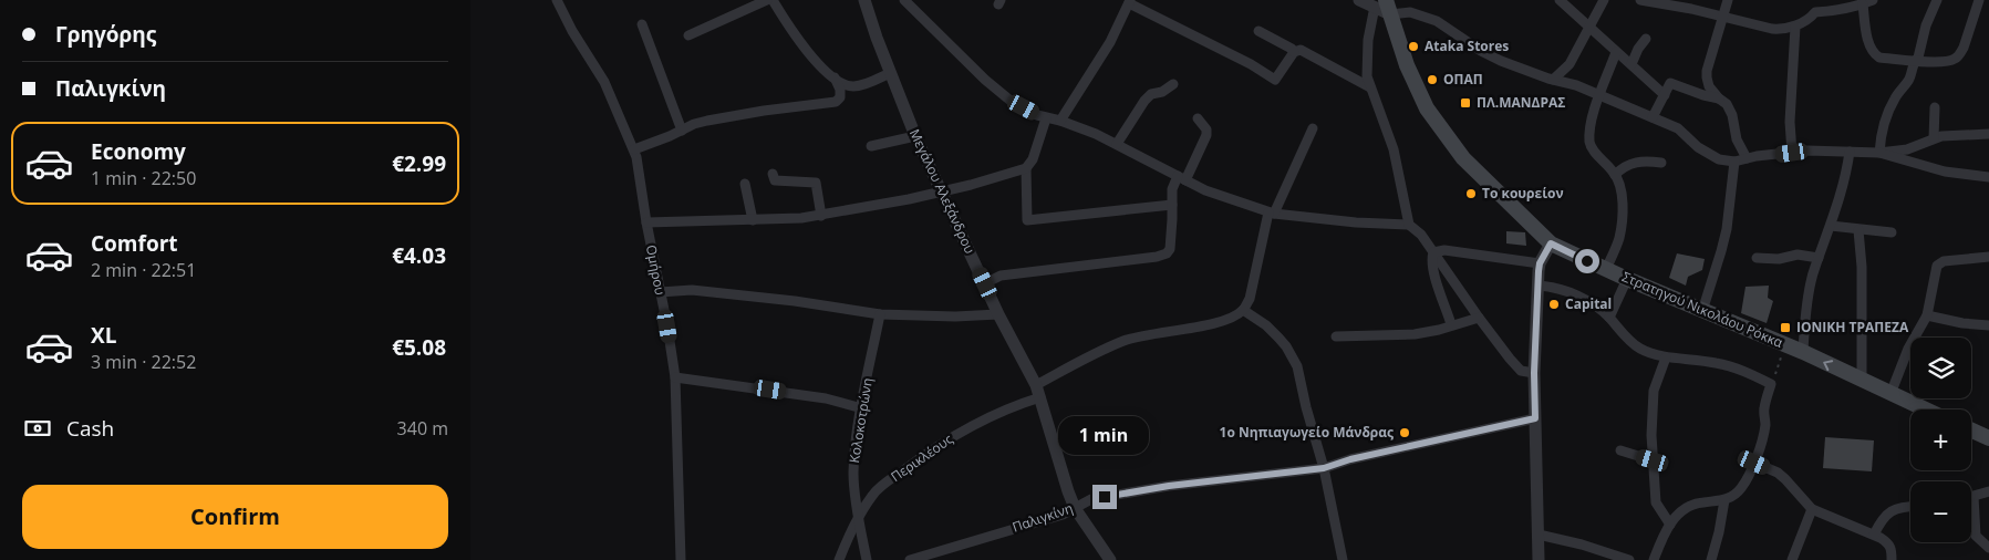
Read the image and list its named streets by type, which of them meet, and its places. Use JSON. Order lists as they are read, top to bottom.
{
  "streets": {
    "main road": ["Στρατηγού Νικολάου Ρόκκα"],
    "street": [
      "Μεγάλου Αλεξάνδρου",
      "Ομήρου",
      "Κολοκοτρώνη",
      "Περικλέους",
      "Παλιγκίνη"
    ]
  },
  "crossings": [
    ["Μεγάλου Αλεξάνδρου", "Περικλέους"],
    ["Μεγάλου Αλεξάνδρου", "Παλιγκίνη"],
    ["Κολοκοτρώνη", "Περικλέους"]
  ],
  "places": {
    "other": [
      "Ataka Stores",
      "ΟΠΑΠ",
      "Το κουρείον",
      "Capital",
      "1ο Νηπιαγωγείο Μάνδρας"
    ],
    "transit": ["ΠΛ.ΜΑΝΔΡΑΣ", "ΙΟΝΙΚΗ ΤΡΑΠΕΖΑ"]
  },
  "page": {
    "banner": ["Γρηγόρης", "Παλιγκίνη"],
    "list": [
      {
        "name": "Economy",
        "note": "1 min · 22:50",
        "value": "€2.99"
      },
      {
        "name": "Comfort",
        "note": "2 min · 22:51",
        "value": "€4.03"
      },
      {
        "name": "XL",
        "note": "3 min · 22:52",
        "value": "€5.08"
      }
    ],
    "map_buttons": ["+", "−"],
    "pay": ["Cash", "340 m"],
    "bubble": "1 min",
    "buttons": "Confirm"
  }
}
